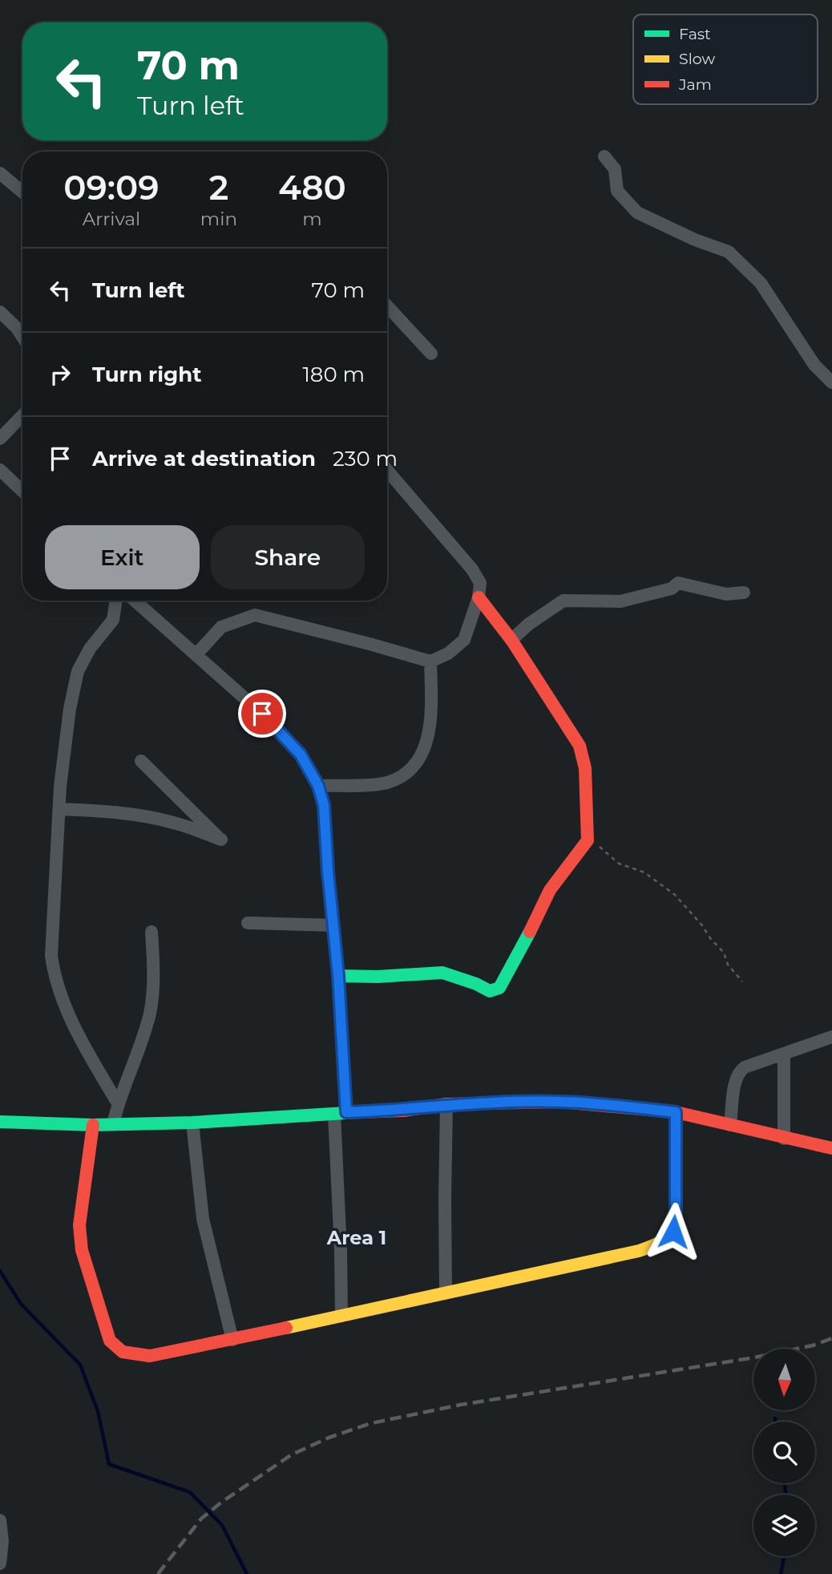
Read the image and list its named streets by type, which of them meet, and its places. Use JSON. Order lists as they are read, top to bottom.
{
  "districts": ["Area 1"],
  "legend": ["Fast", "Slow", "Jam"],
  "north": "bottom",
  "page": {
    "turn": ["70 m", "Turn left"],
    "eta": [
      "09:09",
      "Arrival",
      "2",
      "min",
      "480",
      "m"
    ],
    "list": [
      {
        "name": "Turn left",
        "value": "70 m"
      },
      {
        "name": "Turn right",
        "value": "180 m"
      },
      {
        "name": "Arrive at destination",
        "value": "230 m"
      }
    ],
    "buttons": ["Exit", "Share"]
  }
}
